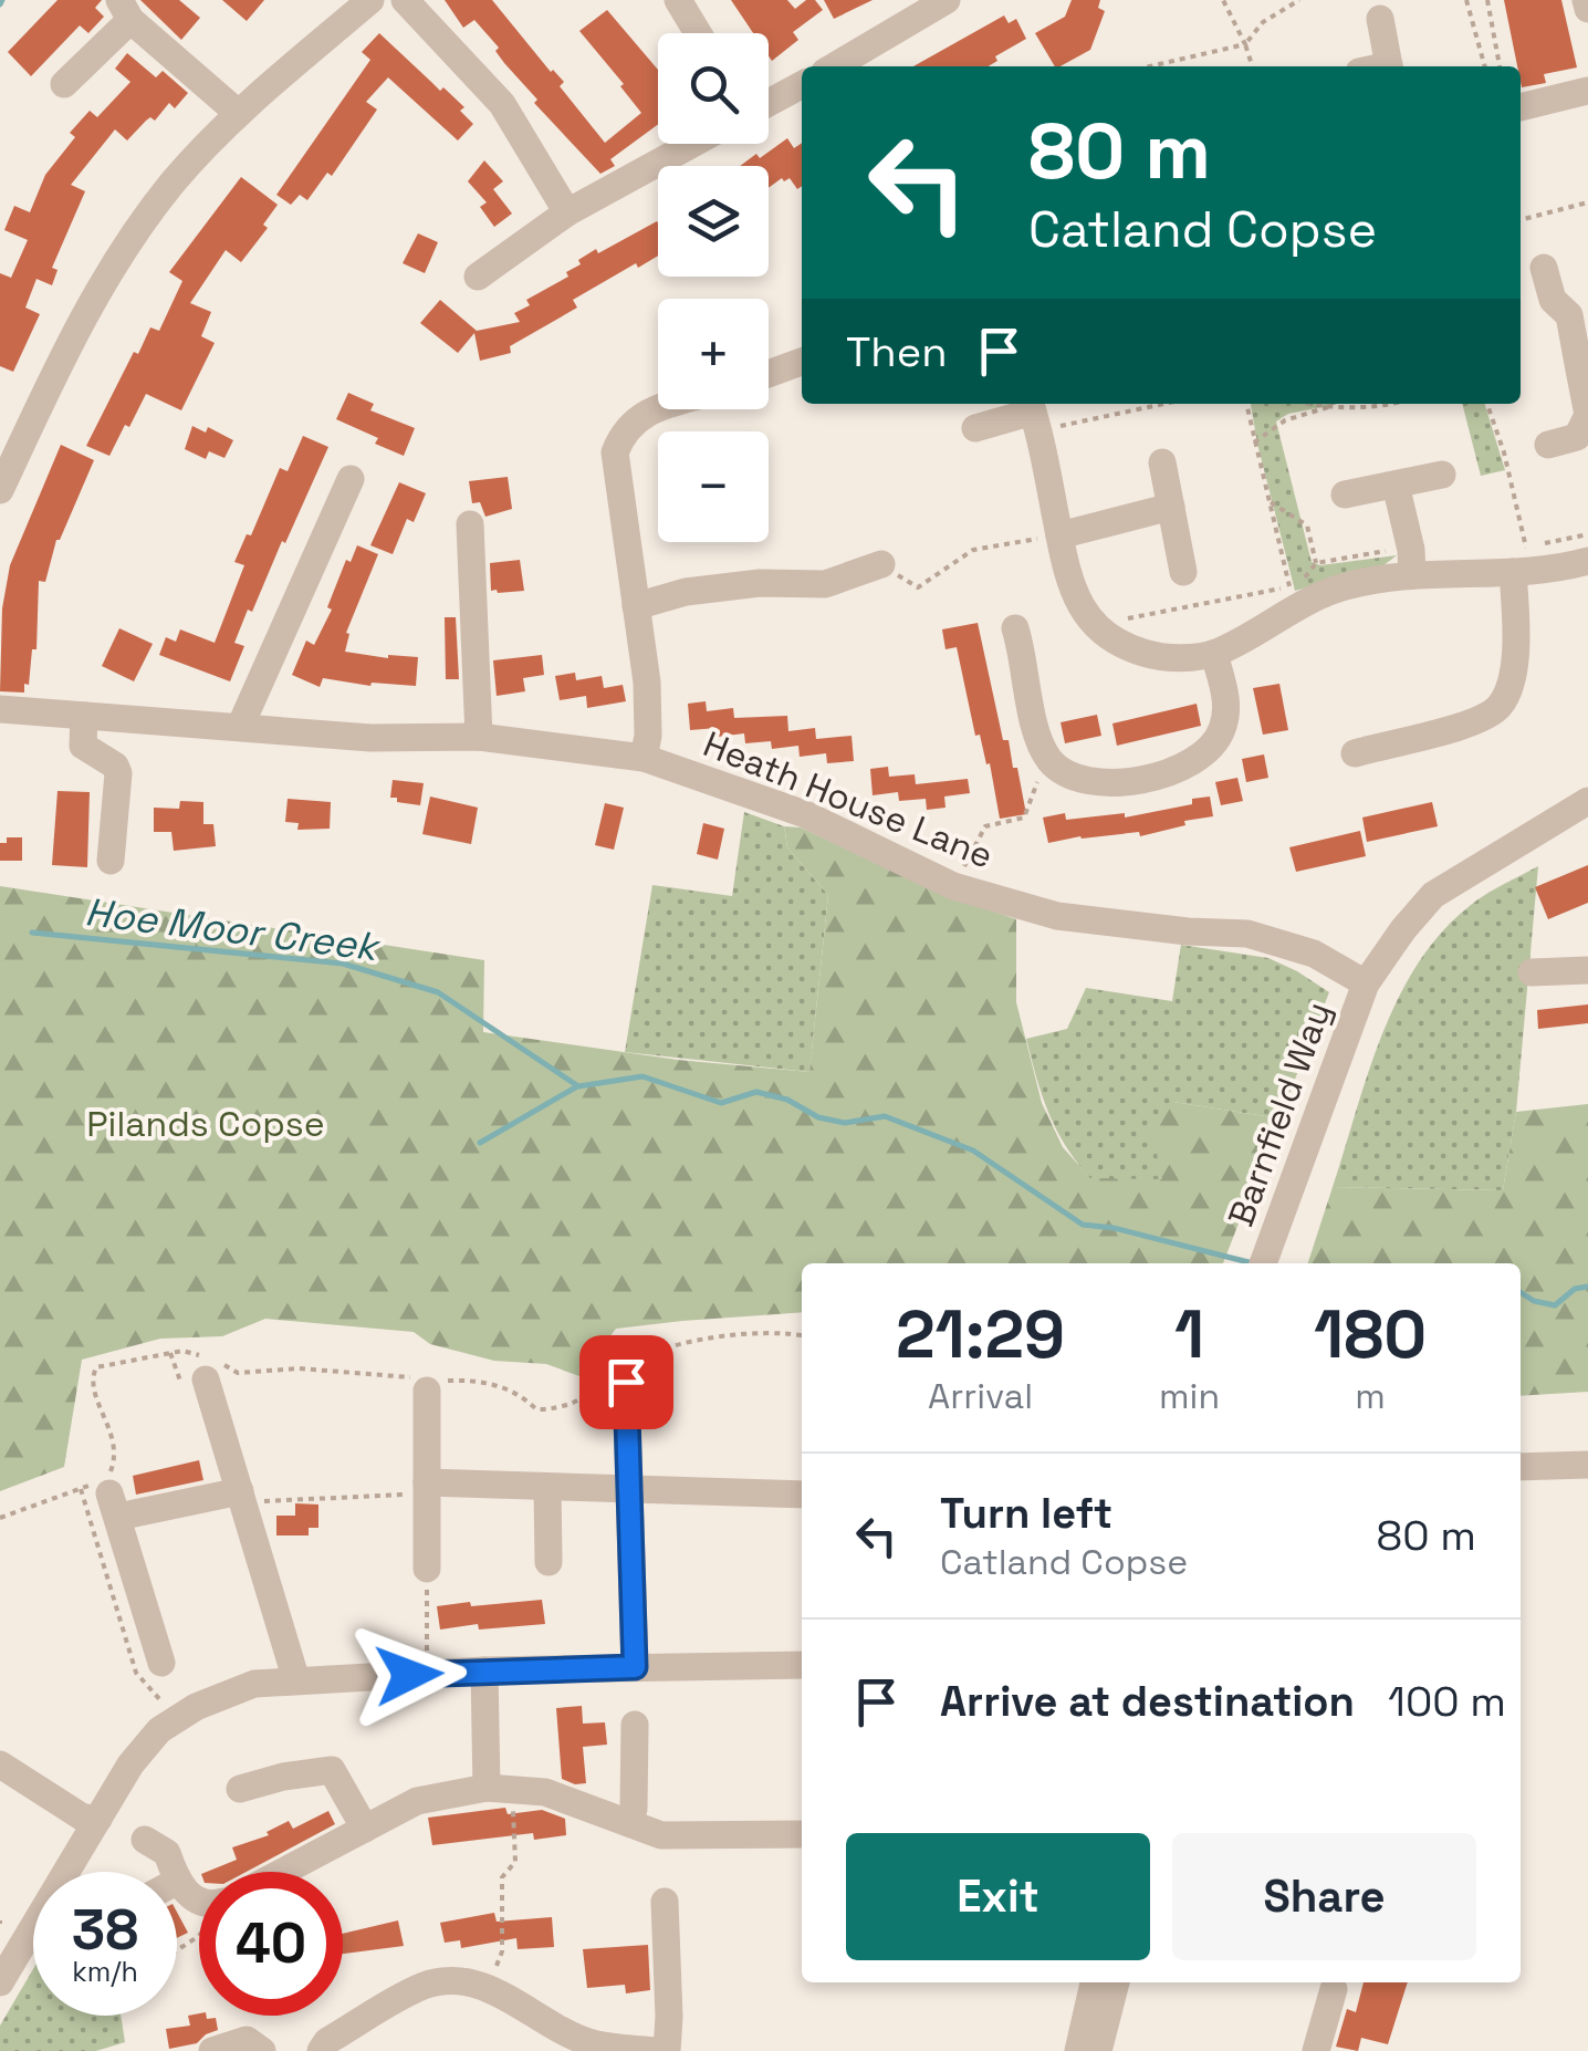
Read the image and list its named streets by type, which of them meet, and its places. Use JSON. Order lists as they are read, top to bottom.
{
  "streets": {
    "street": ["Heath House Lane", "Barnfield Way"]
  },
  "crossings": [
    ["Heath House Lane", "Barnfield Way"]
  ],
  "water": ["Hoe Moor Creek"],
  "parks": ["Pilands Copse"],
  "page": {
    "map_buttons": ["+", "−"],
    "turn": ["80 m", "Catland Copse"],
    "then": "Then",
    "eta": [
      "21:29",
      "Arrival",
      "1",
      "min",
      "180",
      "m"
    ],
    "list": [
      {
        "name": "Turn left",
        "note": "Catland Copse",
        "value": "80 m"
      },
      {
        "name": "Arrive at destination",
        "value": "100 m"
      }
    ],
    "buttons": ["Exit", "Share"],
    "speed": "38 km/h",
    "limit": "40"
  }
}
